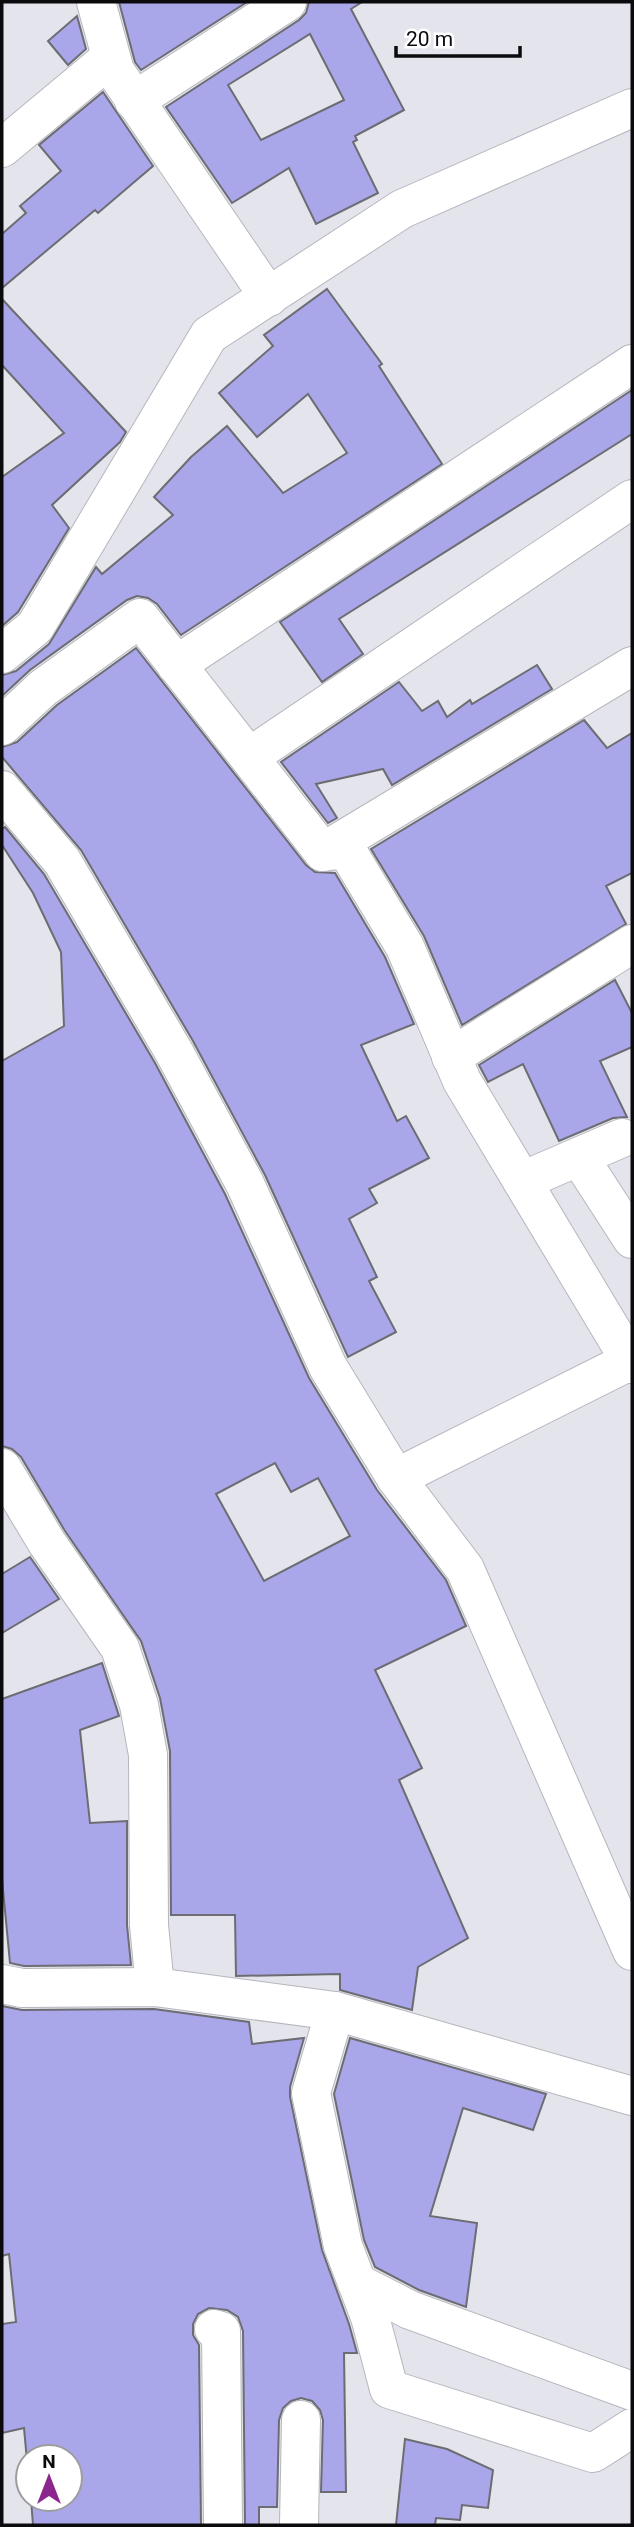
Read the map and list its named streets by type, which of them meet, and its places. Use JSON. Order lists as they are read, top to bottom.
{
  "scale_bar": "20 m",
  "north": "top"
}
